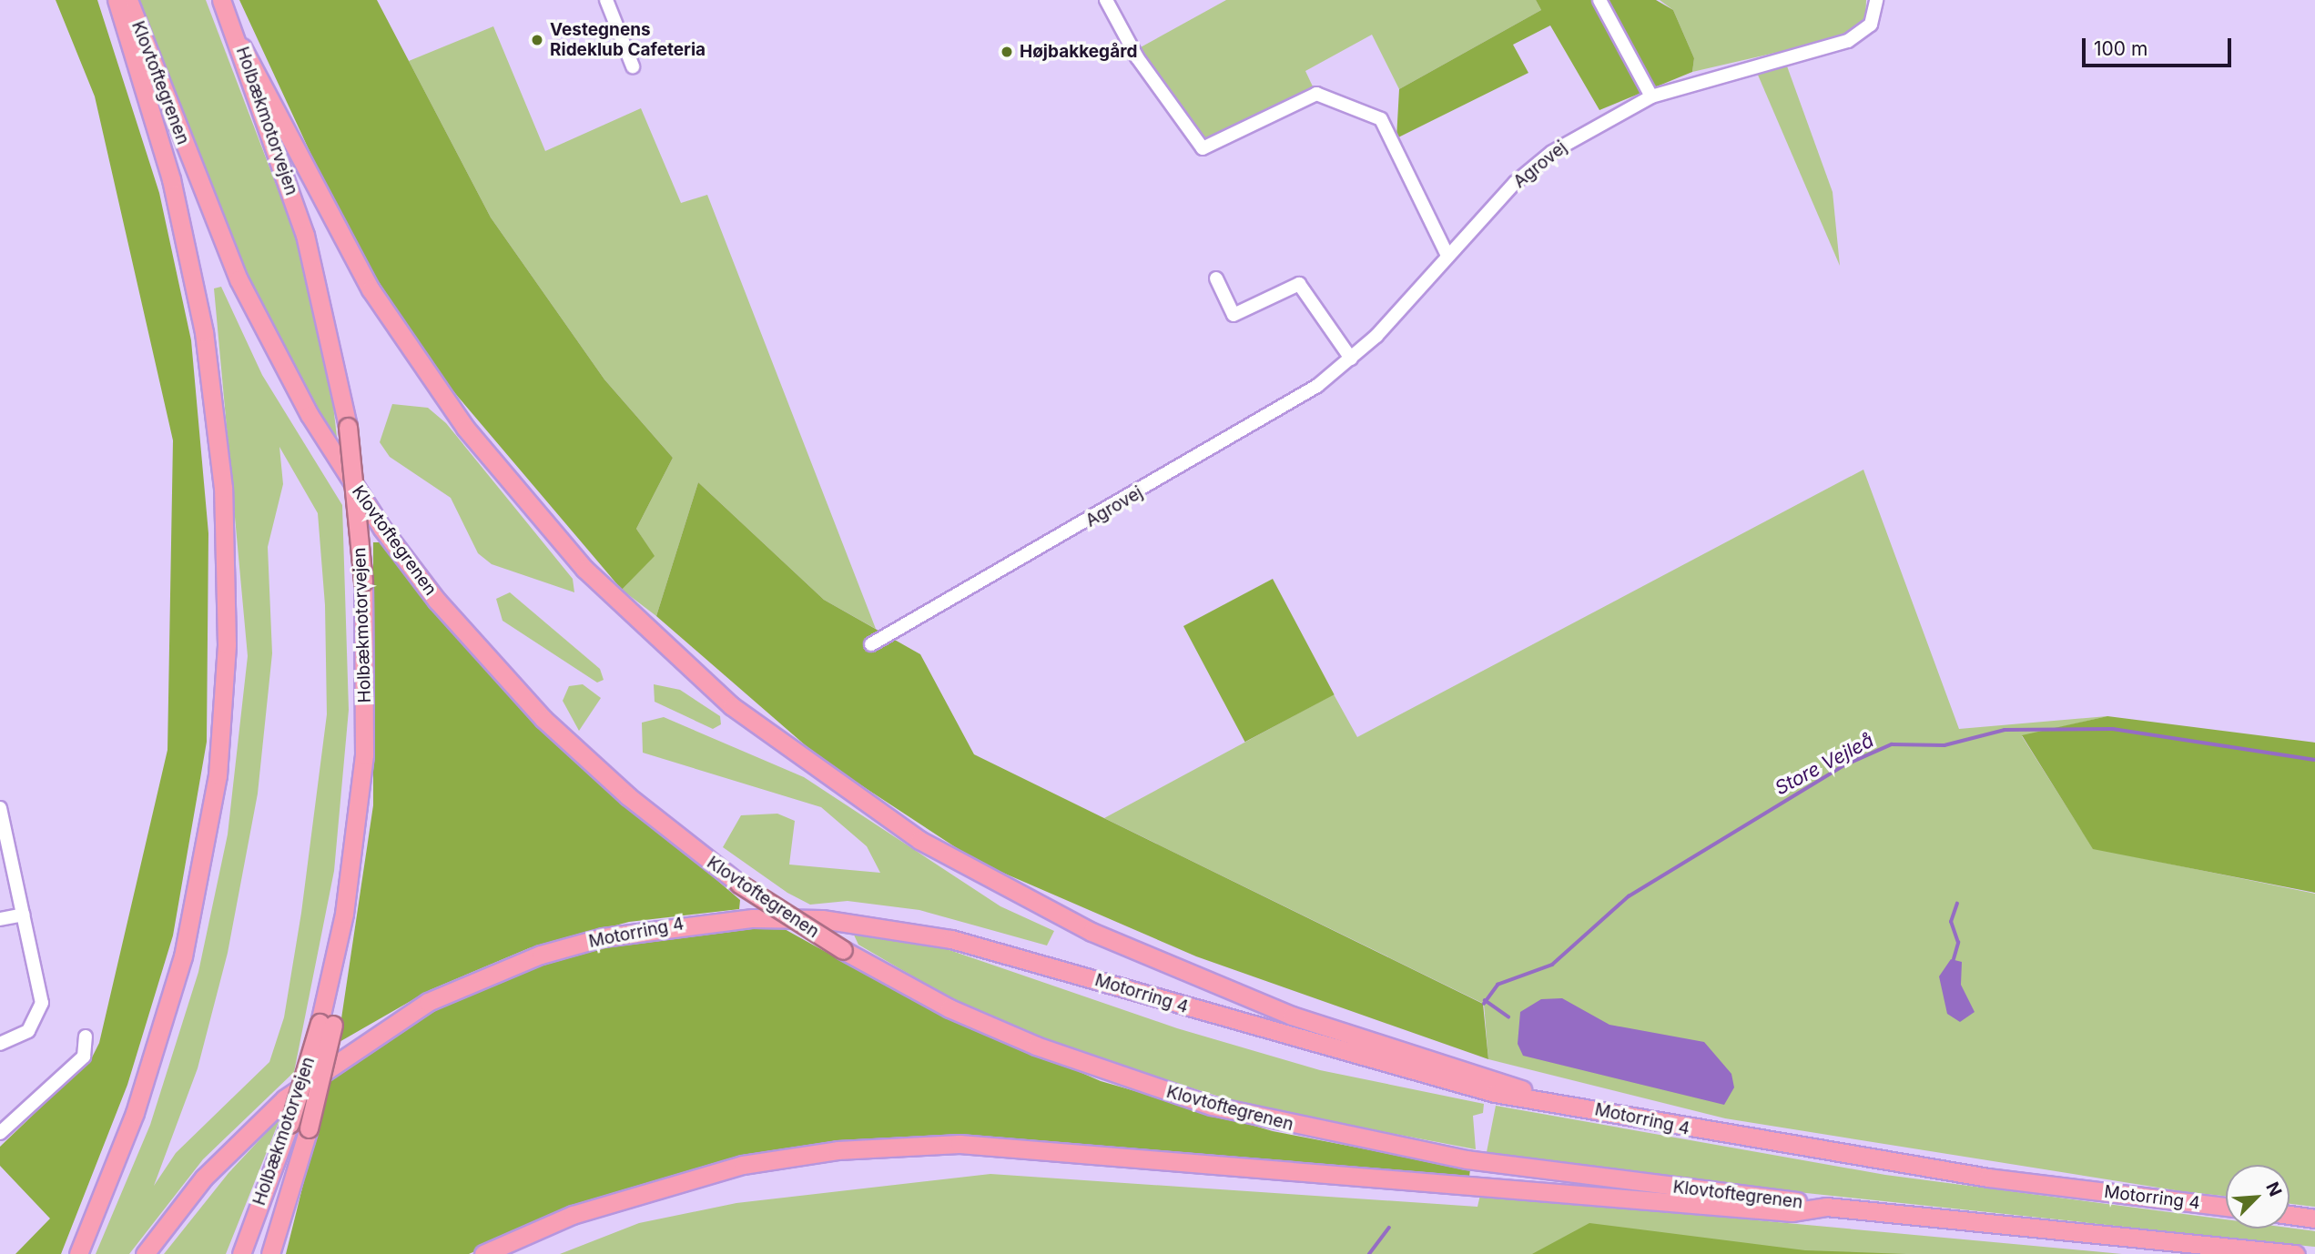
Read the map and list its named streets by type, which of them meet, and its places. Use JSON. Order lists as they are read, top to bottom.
{
  "streets": {
    "highway": ["Klovtoftegrenen", "Holbækmotorvejen", "Motorring 4"],
    "street": ["Agrovej"]
  },
  "water": ["Store Vejleå"],
  "places": ["Vestegnens Rideklub Cafeteria", "Højbakkegård"],
  "scale_bar": "100 m",
  "north": "top right"
}
